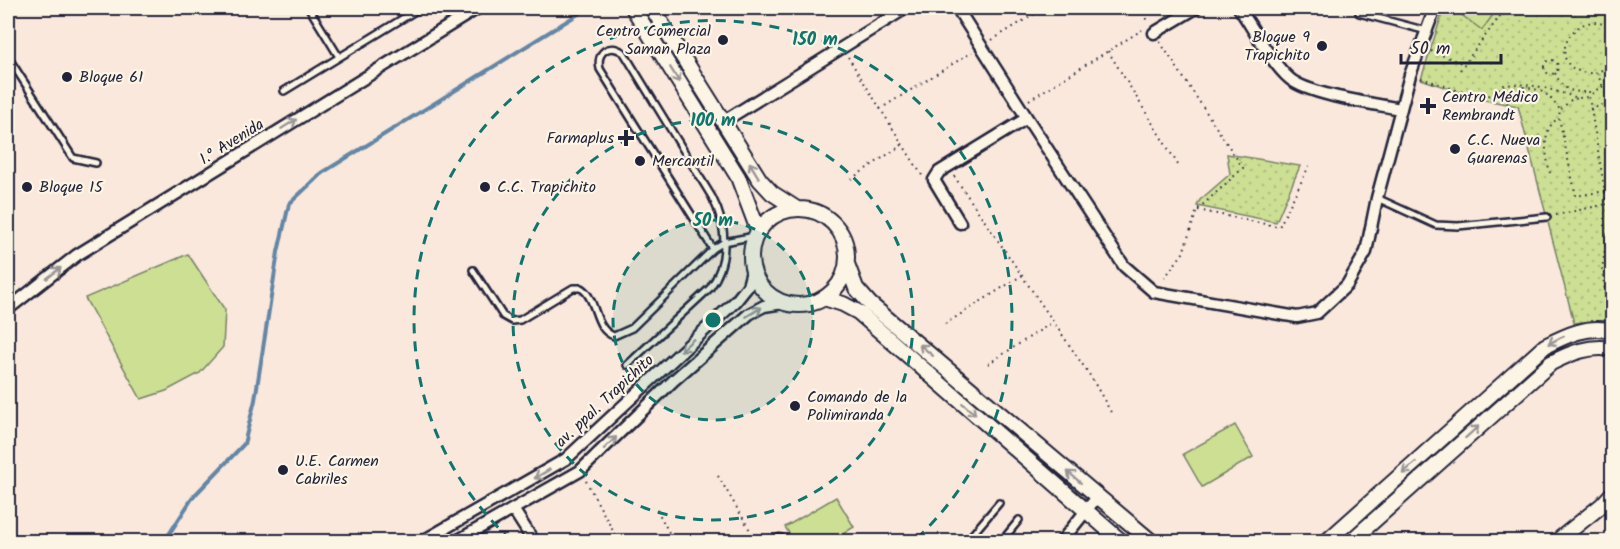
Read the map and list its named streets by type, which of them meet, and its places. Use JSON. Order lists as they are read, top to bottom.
{
  "streets": {
    "street": ["1.° Avenida", "av. ppal. Trapichito"]
  },
  "one_way": ["1.° Avenida"],
  "places": {
    "other": [
      "Centro Comercial Saman Plaza",
      "Bloque 9 Trapichito",
      "Bloque 61",
      "C.C. Nueva Guarenas",
      "Mercantil",
      "Bloque 15",
      "C.C. Trapichito",
      "Comando de la Polimiranda",
      "U.E. Carmen Cabriles"
    ],
    "health": ["Centro Médico Rembrandt", "Farmaplus"]
  },
  "scale_bar": "50 m",
  "rings": ["150 m", "100 m", "50 m"]
}
